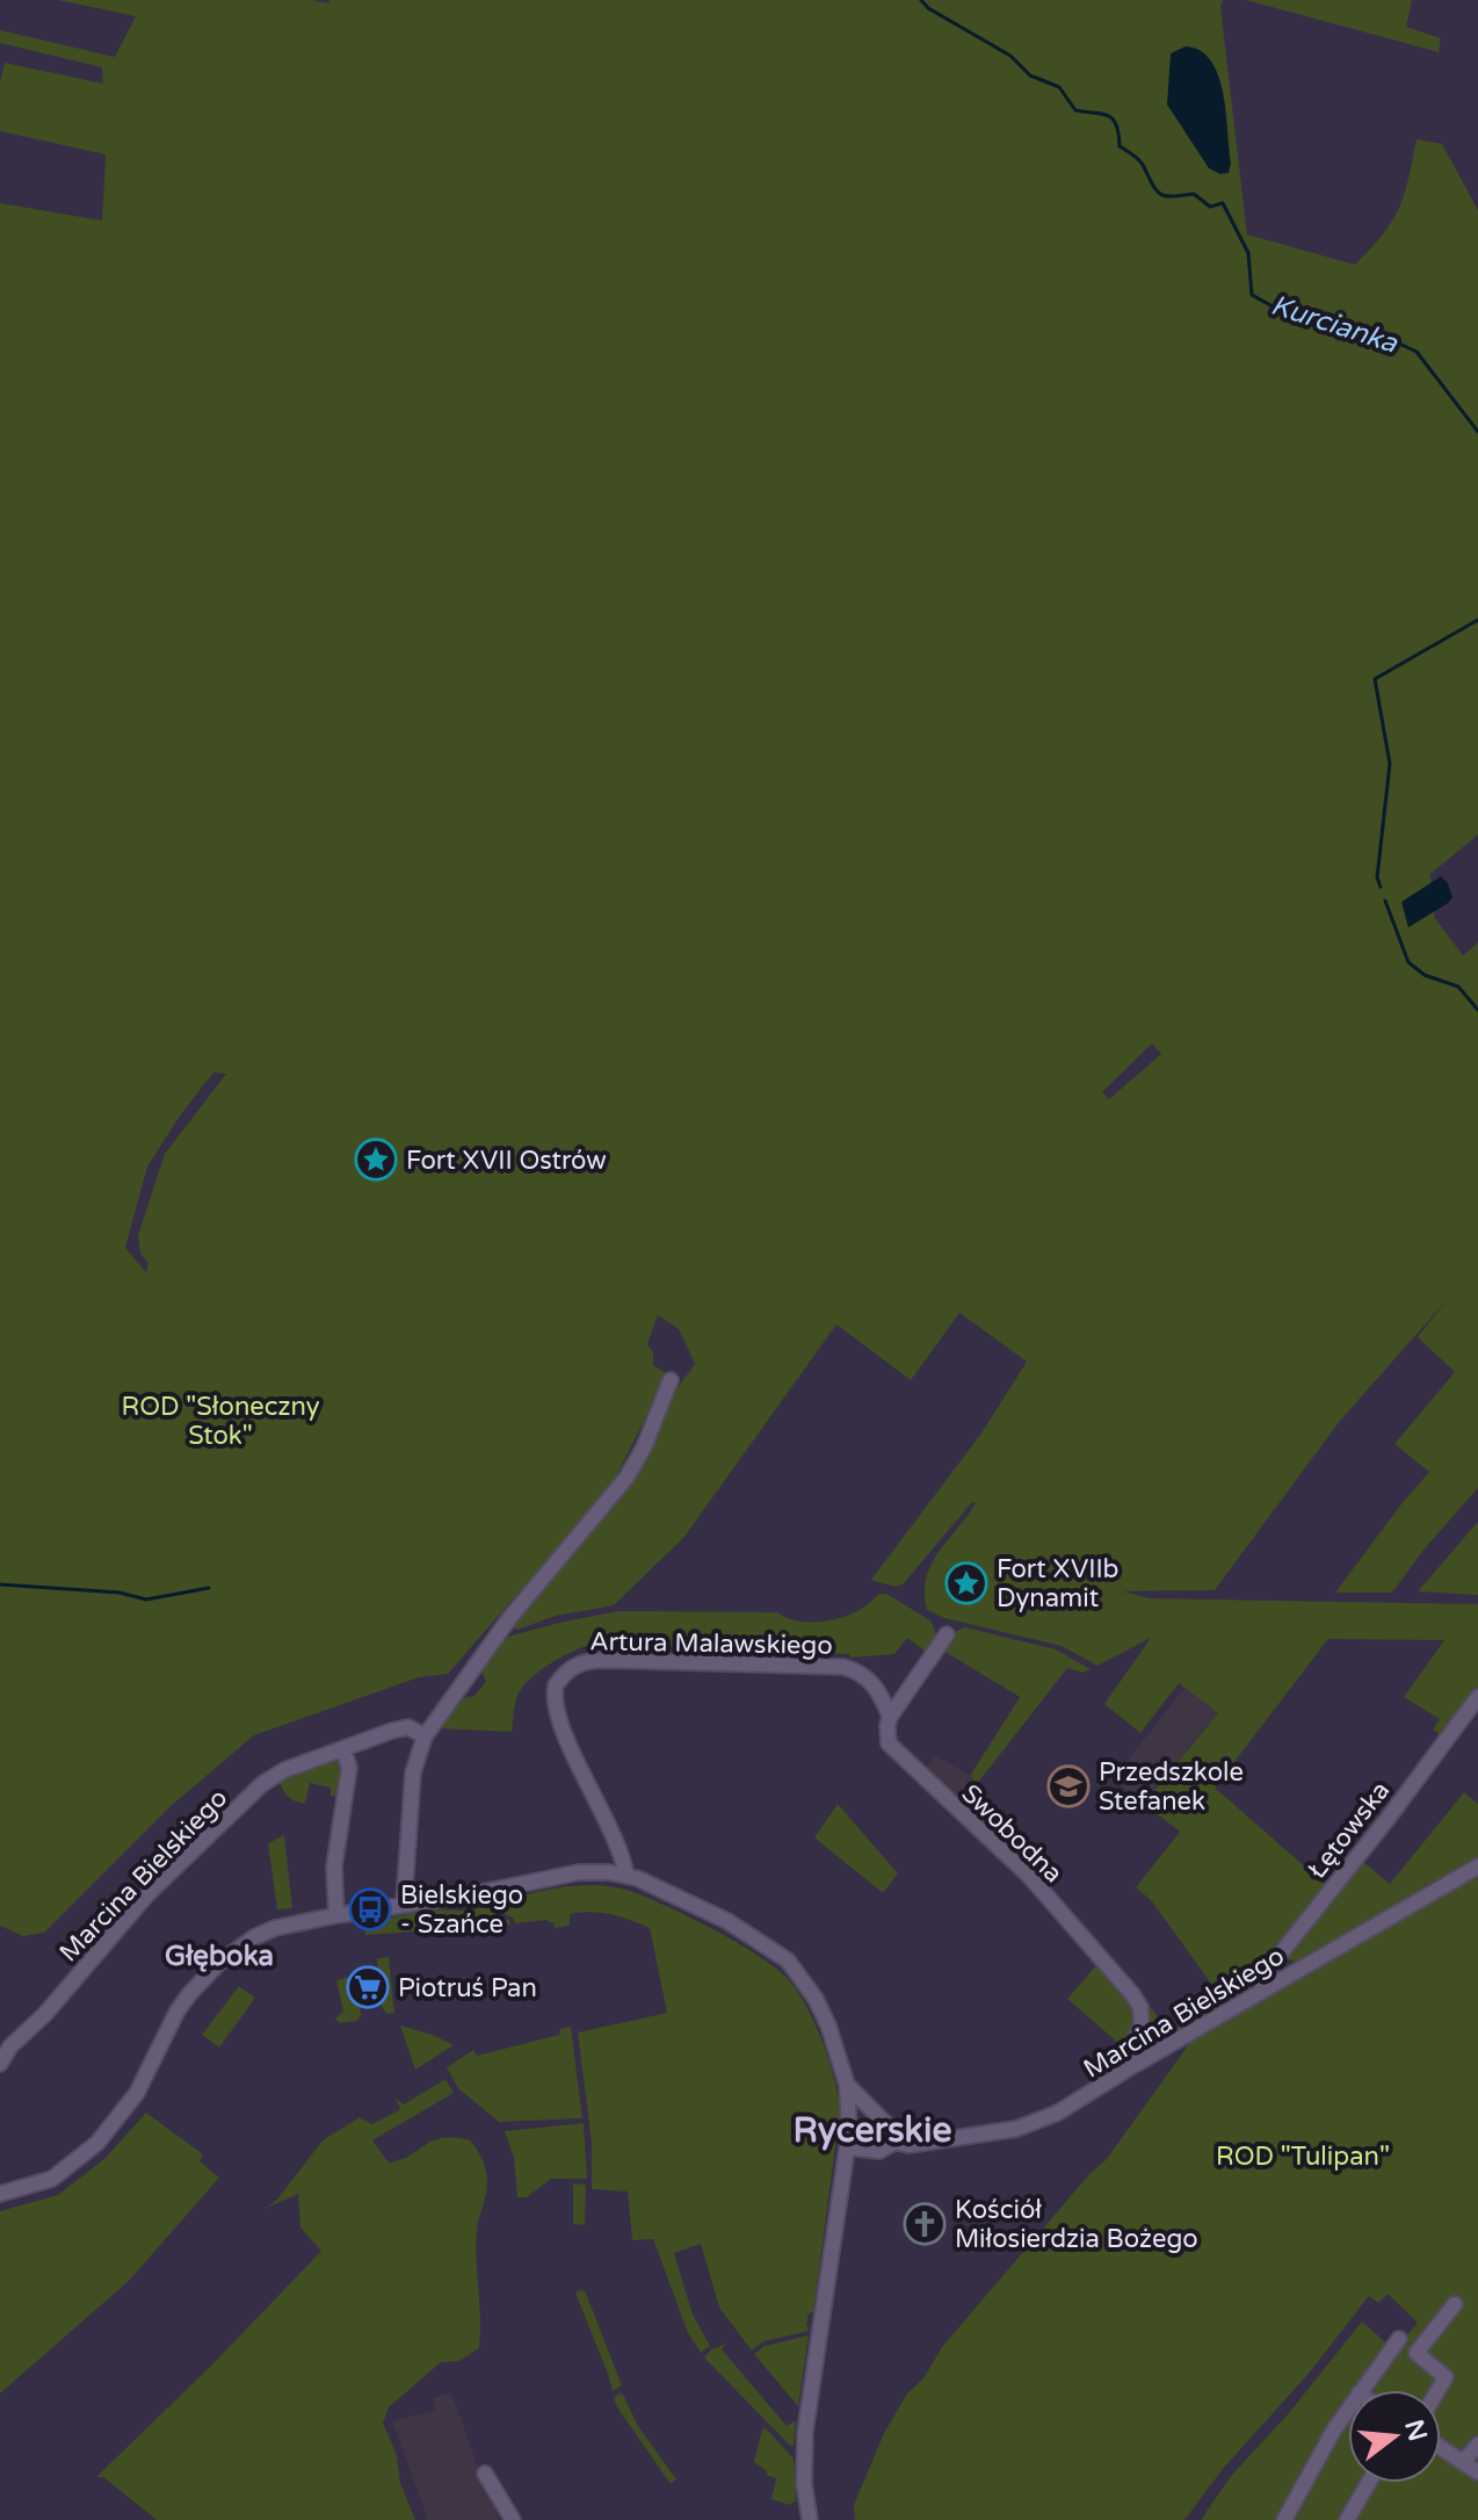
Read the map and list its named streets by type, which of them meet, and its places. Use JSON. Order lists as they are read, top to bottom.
{
  "streets": {
    "street": [
      "Artura Malawskiego",
      "Łętowska",
      "Swobodna",
      "Marcina Bielskiego"
    ]
  },
  "crossings": [
    ["Artura Malawskiego", "Swobodna"],
    ["Łętowska", "Marcina Bielskiego"],
    ["Swobodna", "Marcina Bielskiego"]
  ],
  "districts": ["Głęboka", "Rycerskie"],
  "water": ["Kurcianka"],
  "parks": ["ROD \"Słoneczny Stok\"", "ROD \"Tulipan\""],
  "places": {
    "place": ["Fort XVII Ostrów", "Fort XVIIb Dynamit"],
    "school or university": ["Przedszkole Stefanek"],
    "bus stop": ["Bielskiego - Szańce"],
    "supermarket": ["Piotruś Pan"],
    "church": ["Kościół Miłosierdzia Bożego"]
  },
  "north": "right"
}
